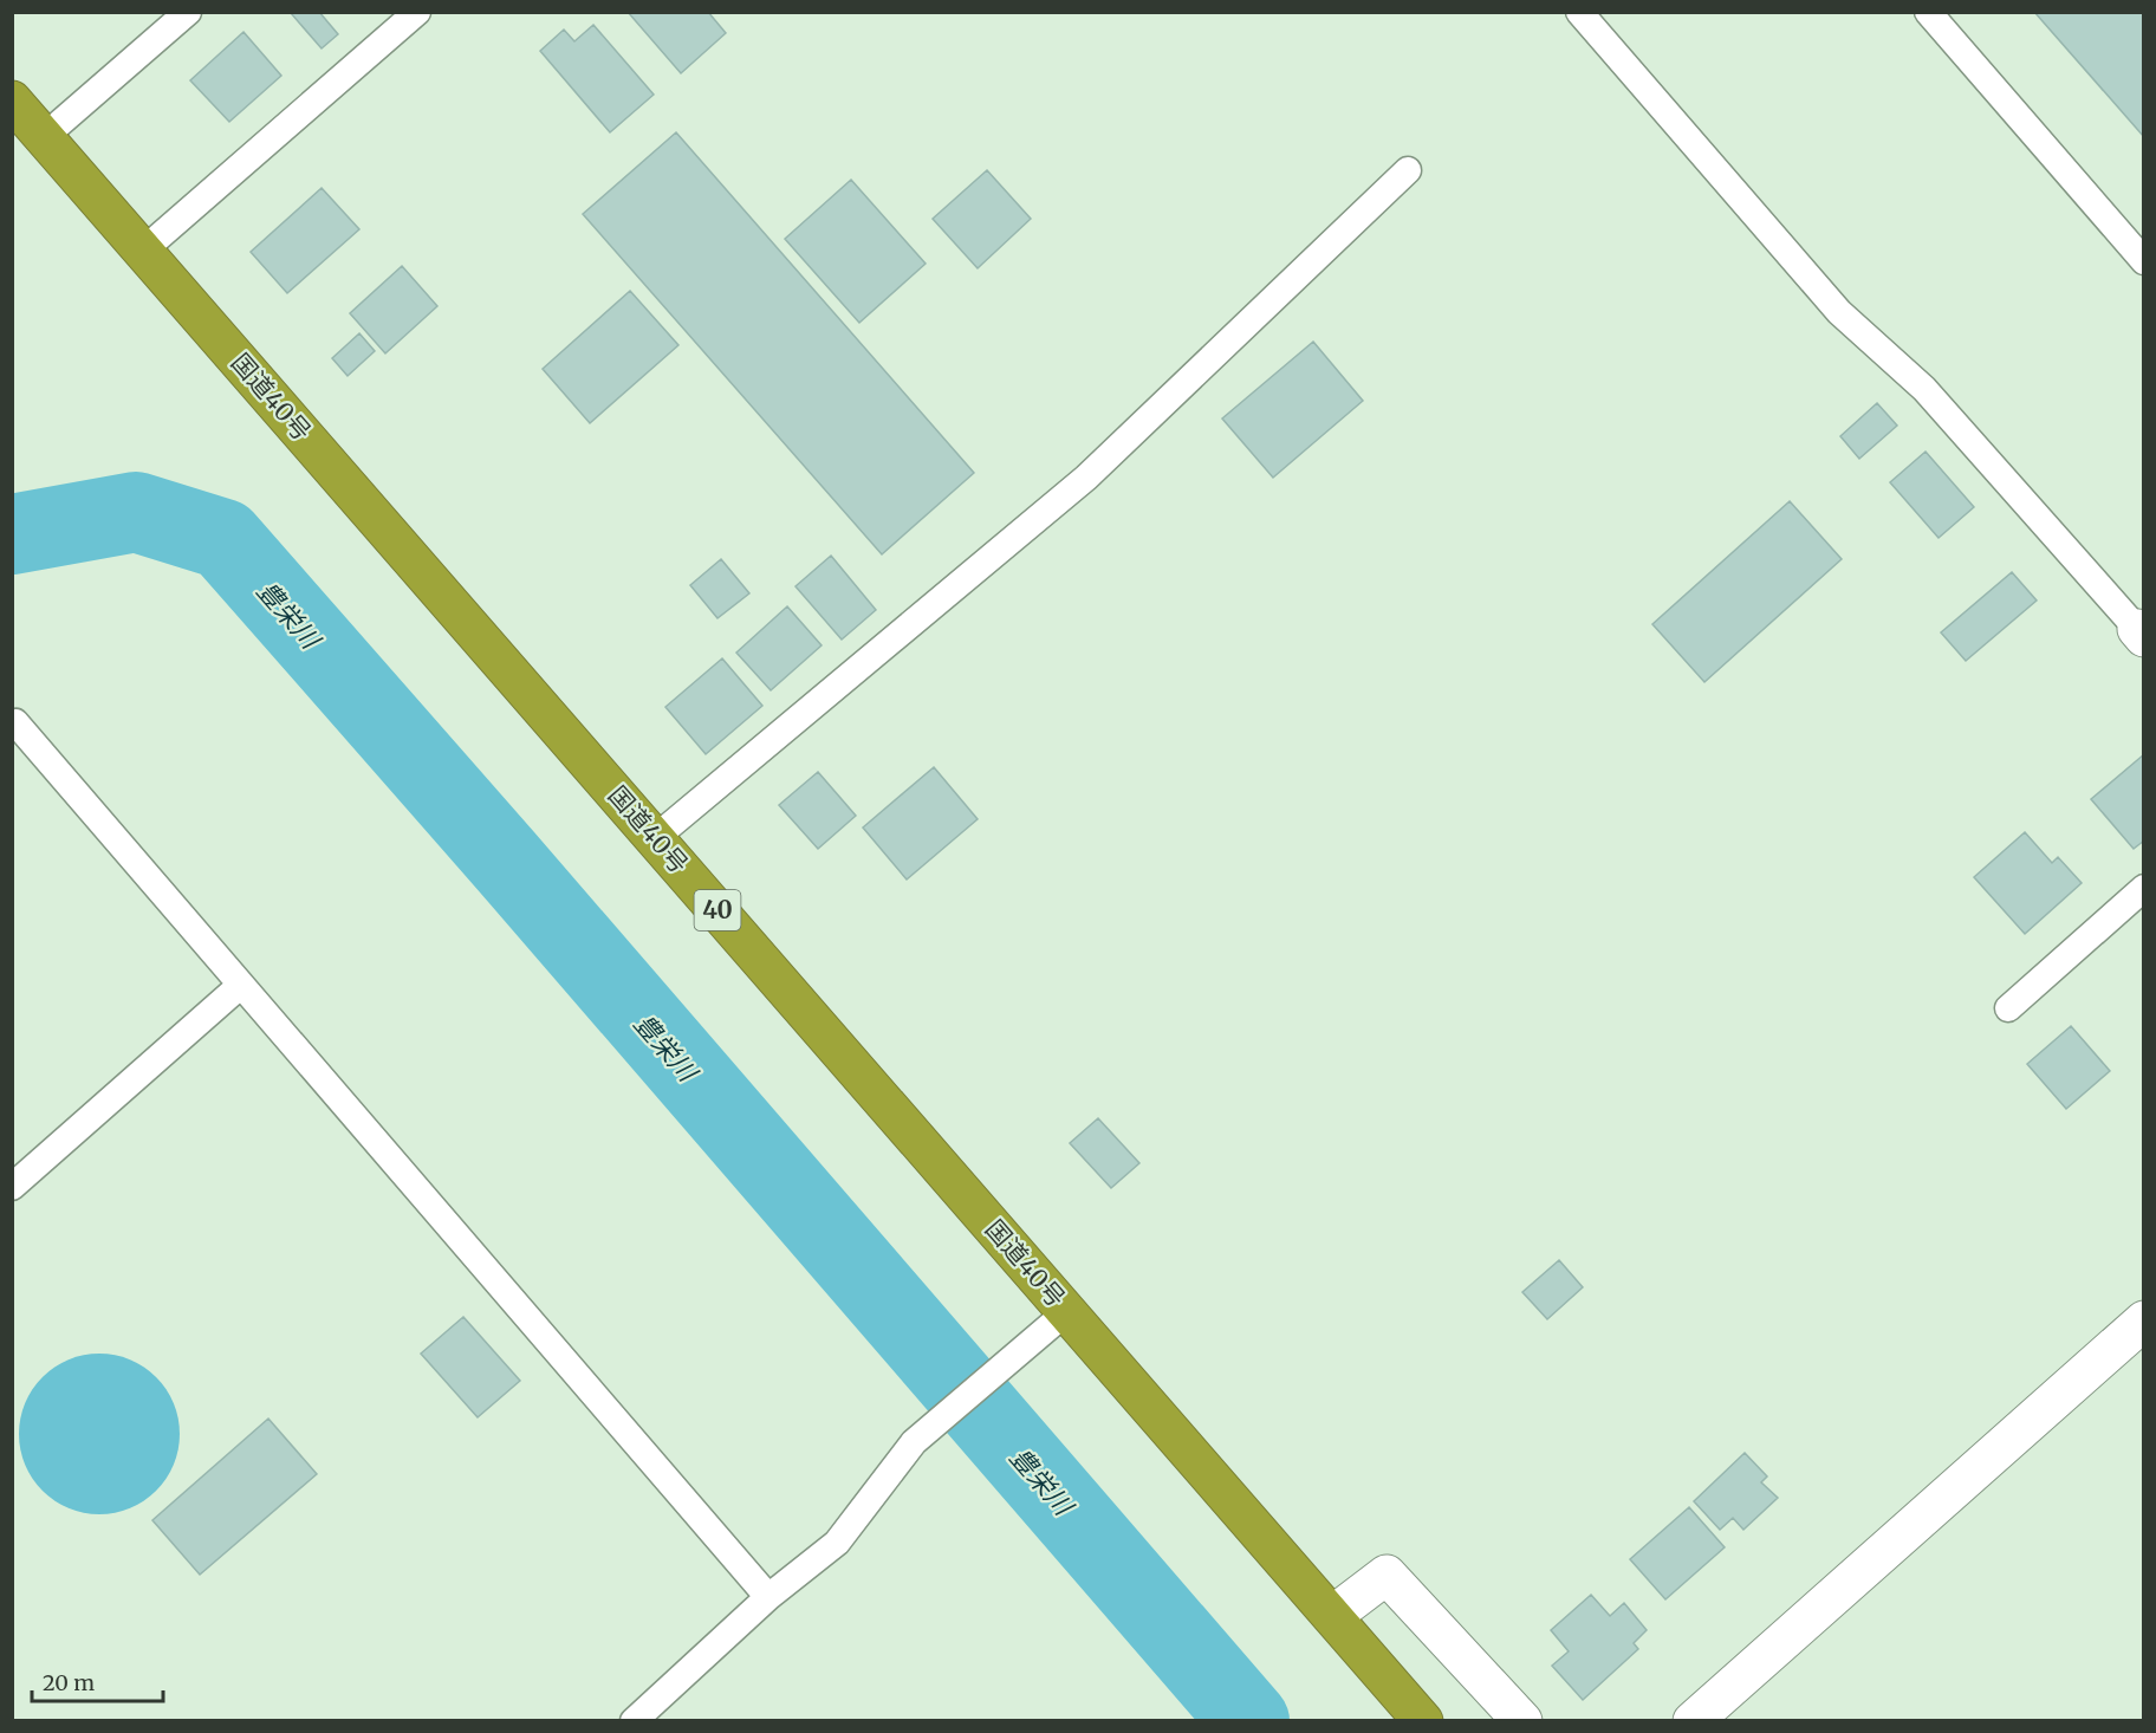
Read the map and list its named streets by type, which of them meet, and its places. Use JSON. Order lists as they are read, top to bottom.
{
  "streets": {
    "highway": ["国道40号", "40"]
  },
  "water": ["豊栄川"],
  "scale_bar": "20 m"
}
